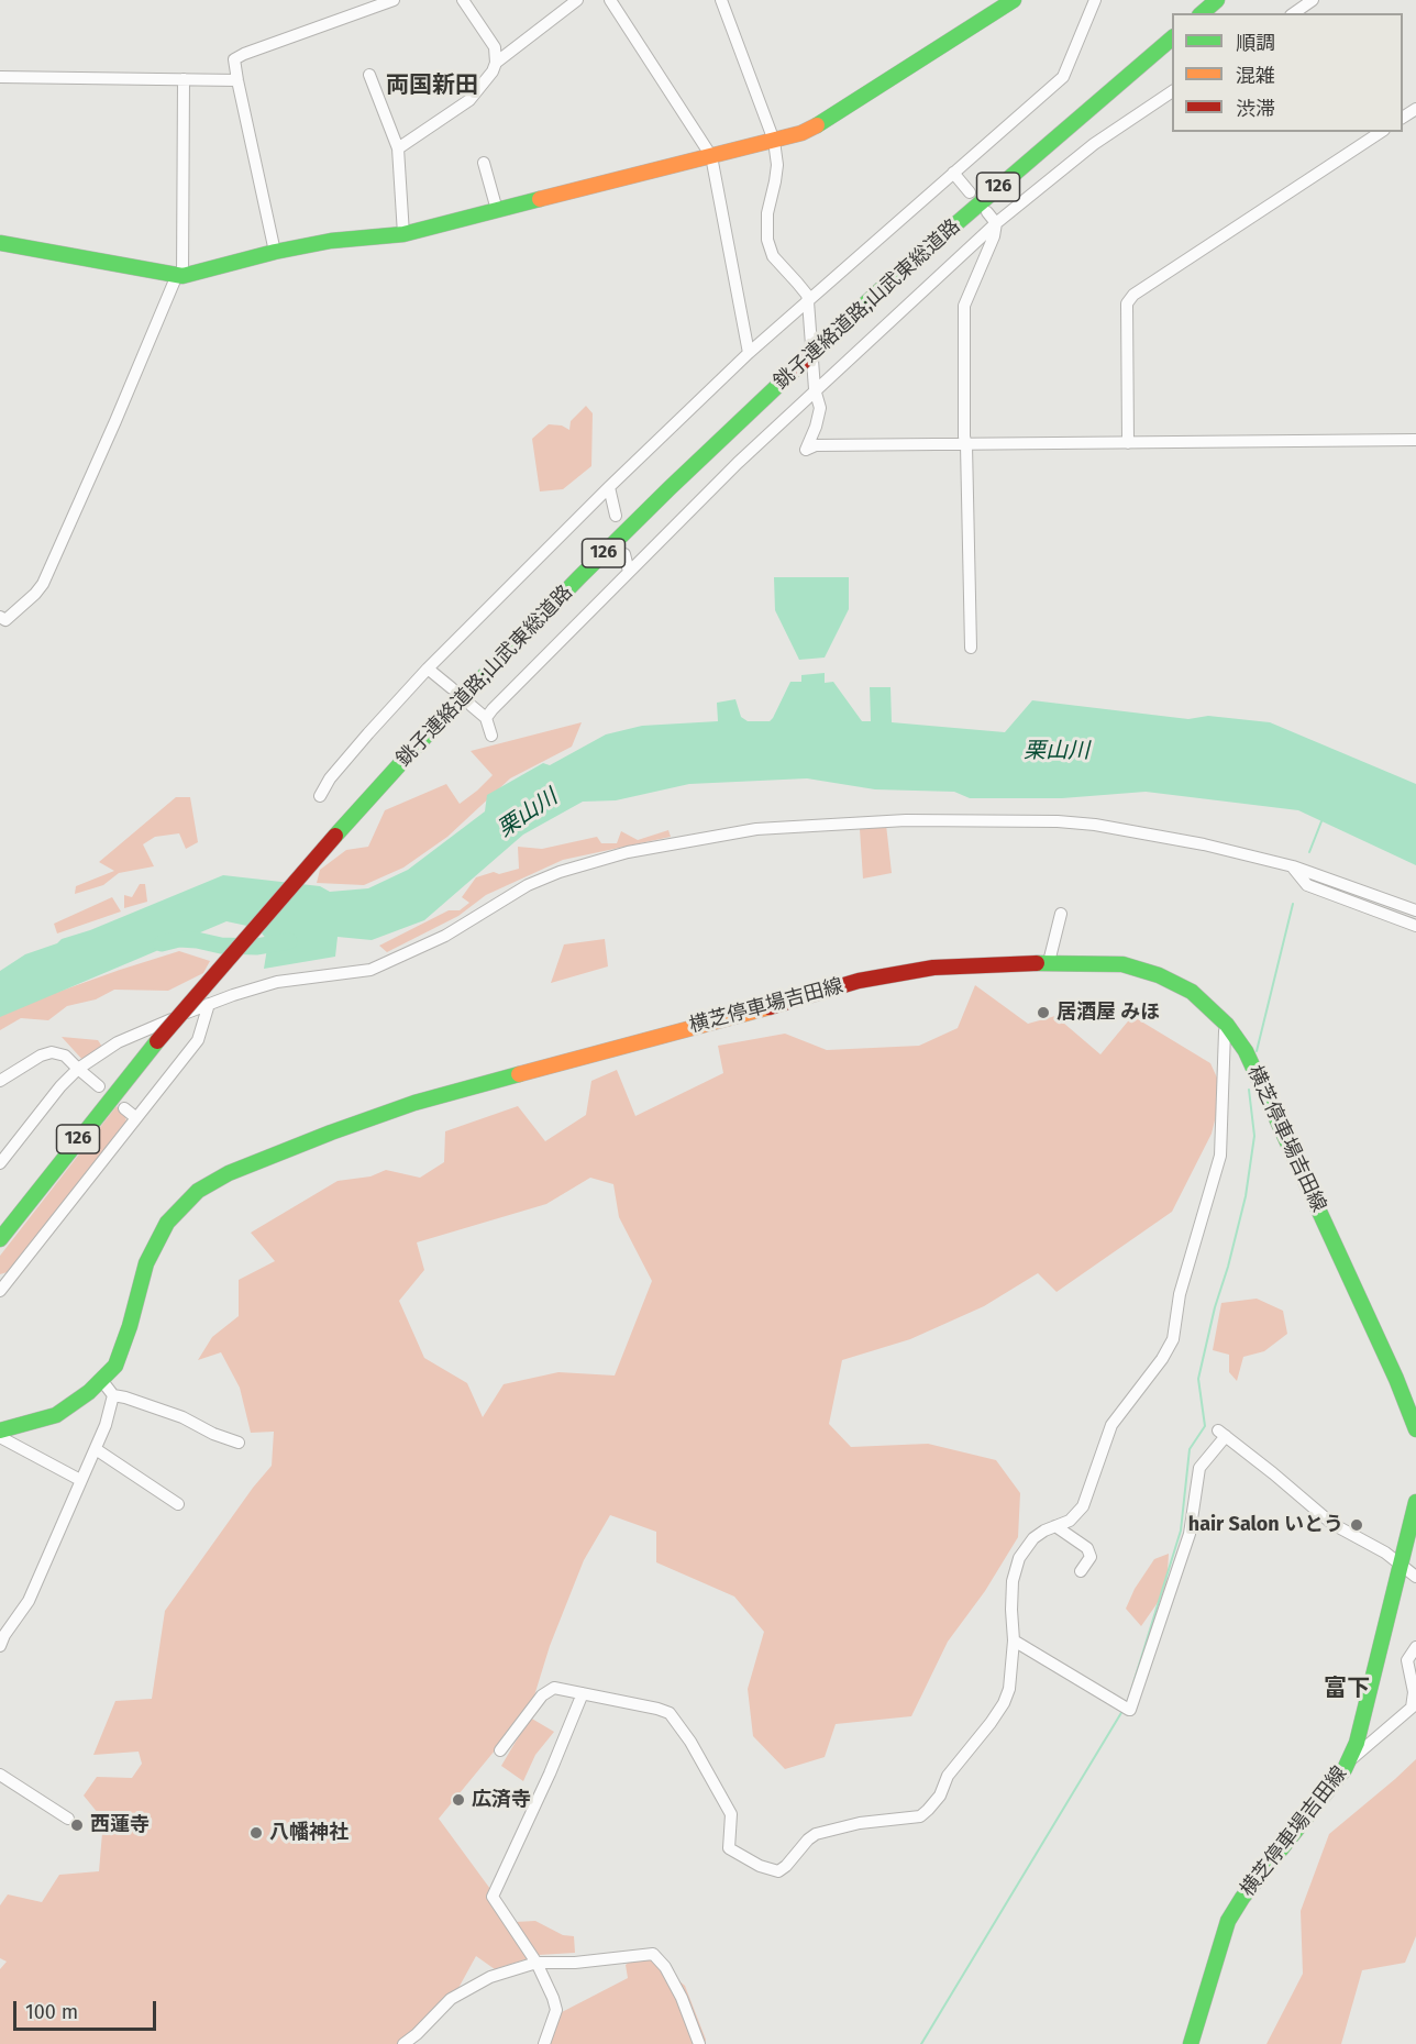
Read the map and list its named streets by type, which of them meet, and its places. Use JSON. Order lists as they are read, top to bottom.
{
  "streets": {
    "main road": ["126", "銚子連絡道路;山武東総道路", "横芝停車場吉田線"]
  },
  "districts": ["両国新田", "富下"],
  "water": ["栗山川"],
  "places": [
    "居酒屋 みほ",
    "hair Salon いとう",
    "広済寺",
    "西蓮寺",
    "八幡神社"
  ],
  "legend": ["順調", "混雑", "渋滞"],
  "scale_bar": "100 m"
}
